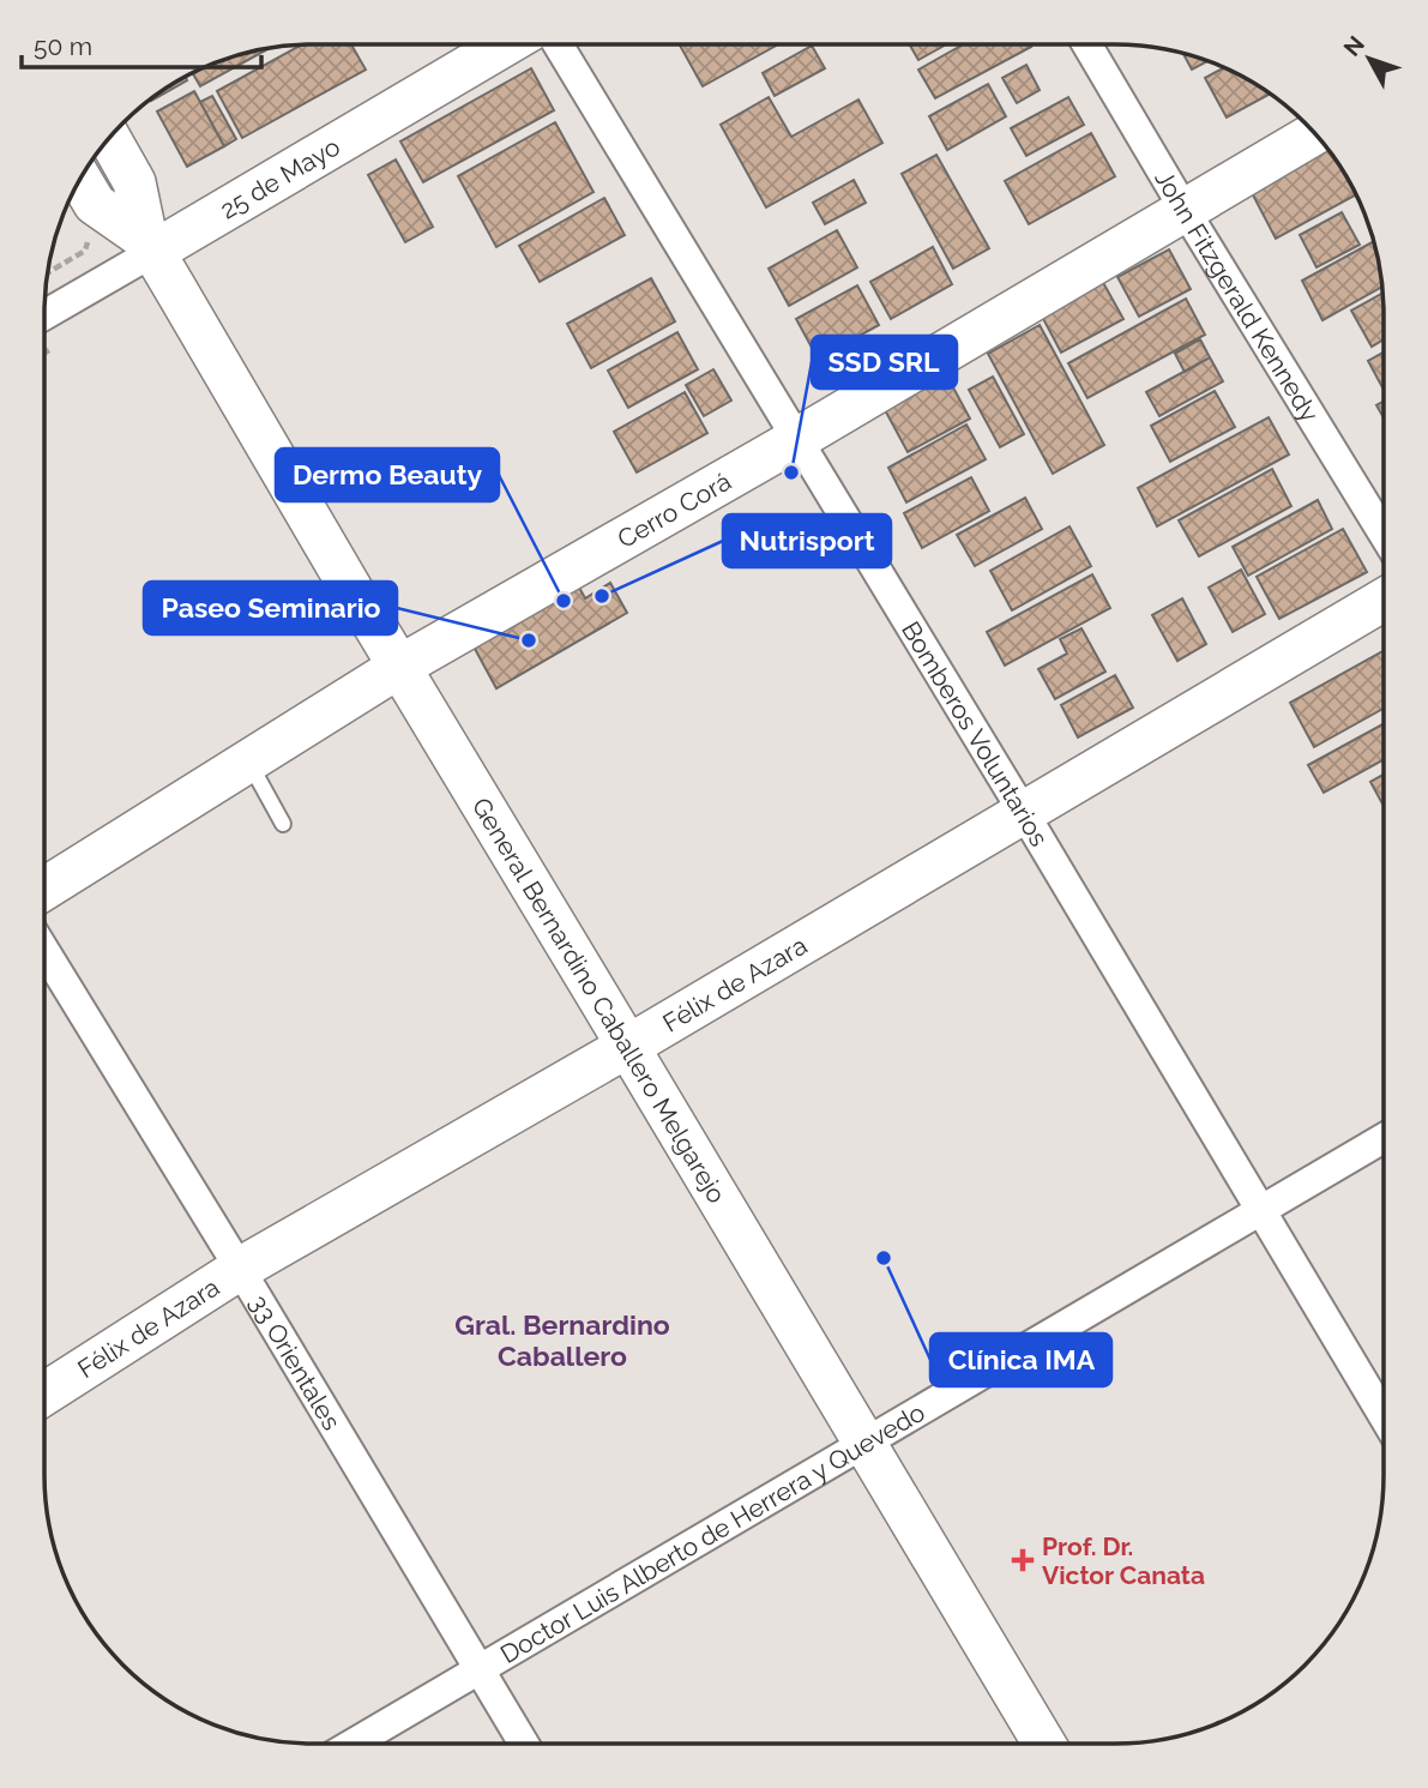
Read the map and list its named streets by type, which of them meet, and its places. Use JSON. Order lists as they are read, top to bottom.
{
  "streets": {
    "street": [
      "25 de Mayo",
      "John Fitzgerald Kennedy",
      "Cerro Corá",
      "Bomberos Voluntarios",
      "Félix de Azara",
      "General Bernardino Caballero Melgarejo",
      "33 Orientales",
      "Doctor Luis Alberto de Herrera y Quevedo"
    ]
  },
  "crossings": [
    ["25 de Mayo", "General Bernardino Caballero Melgarejo"],
    ["John Fitzgerald Kennedy", "Cerro Corá"],
    ["Cerro Corá", "Bomberos Voluntarios"],
    ["Cerro Corá", "General Bernardino Caballero Melgarejo"],
    ["Bomberos Voluntarios", "Félix de Azara"],
    ["Bomberos Voluntarios", "Doctor Luis Alberto de Herrera y Quevedo"],
    ["Félix de Azara", "General Bernardino Caballero Melgarejo"],
    ["Félix de Azara", "33 Orientales"],
    ["General Bernardino Caballero Melgarejo", "Doctor Luis Alberto de Herrera y Quevedo"],
    ["33 Orientales", "Doctor Luis Alberto de Herrera y Quevedo"]
  ],
  "districts": ["Gral. Bernardino Caballero"],
  "places": {
    "other": [
      "SSD SRL",
      "Nutrisport",
      "Dermo Beauty",
      "Paseo Seminario",
      "Clínica IMA"
    ],
    "health": ["Prof. Dr. Victor Canata"]
  },
  "scale_bar": "50 m",
  "north": "top left"
}
